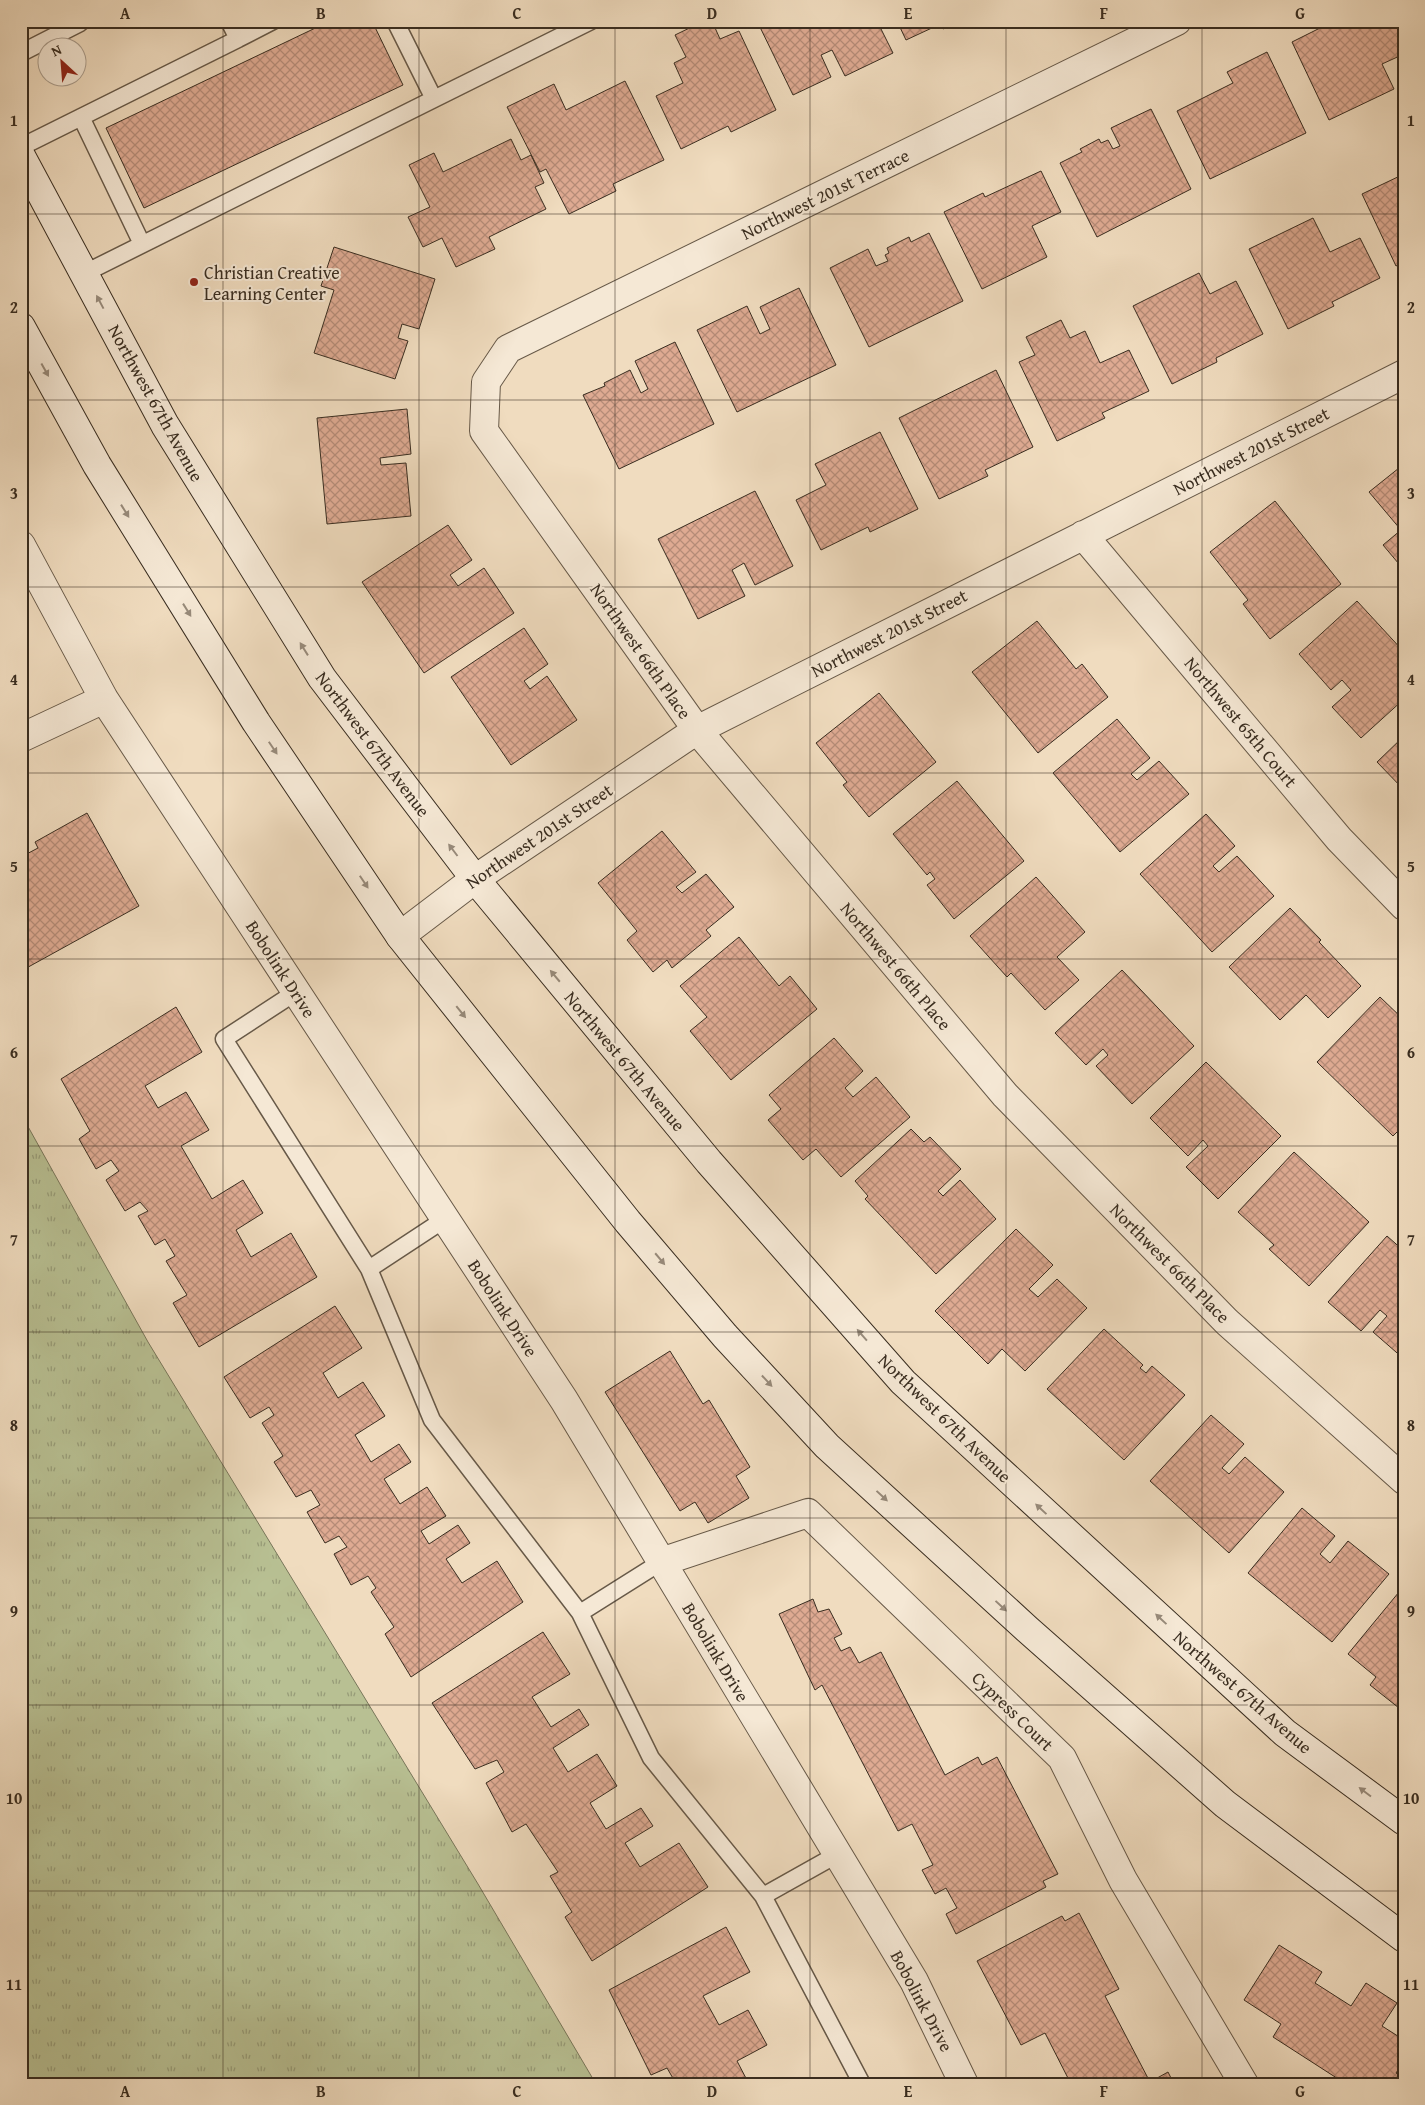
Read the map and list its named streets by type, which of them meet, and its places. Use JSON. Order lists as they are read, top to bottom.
{
  "streets": {
    "street": [
      "Northwest 201st Terrace",
      "Northwest 67th Avenue",
      "Northwest 201st Street",
      "Northwest 66th Place",
      "Northwest 65th Court",
      "Bobolink Drive",
      "Cypress Court"
    ]
  },
  "crossings": [
    ["Northwest 201st Terrace", "Northwest 66th Place"],
    ["Northwest 67th Avenue", "Northwest 201st Street"],
    ["Northwest 201st Street", "Northwest 66th Place"],
    ["Northwest 201st Street", "Northwest 65th Court"],
    ["Bobolink Drive", "Cypress Court"]
  ],
  "places": ["Christian Creative Learning Center"],
  "north": "top left",
  "grid": {
    "columns": [
      "A",
      "B",
      "C",
      "D",
      "E",
      "F",
      "G"
    ],
    "rows": [
      "1",
      "2",
      "3",
      "4",
      "5",
      "6",
      "7",
      "8",
      "9",
      "10",
      "11"
    ]
  }
}
